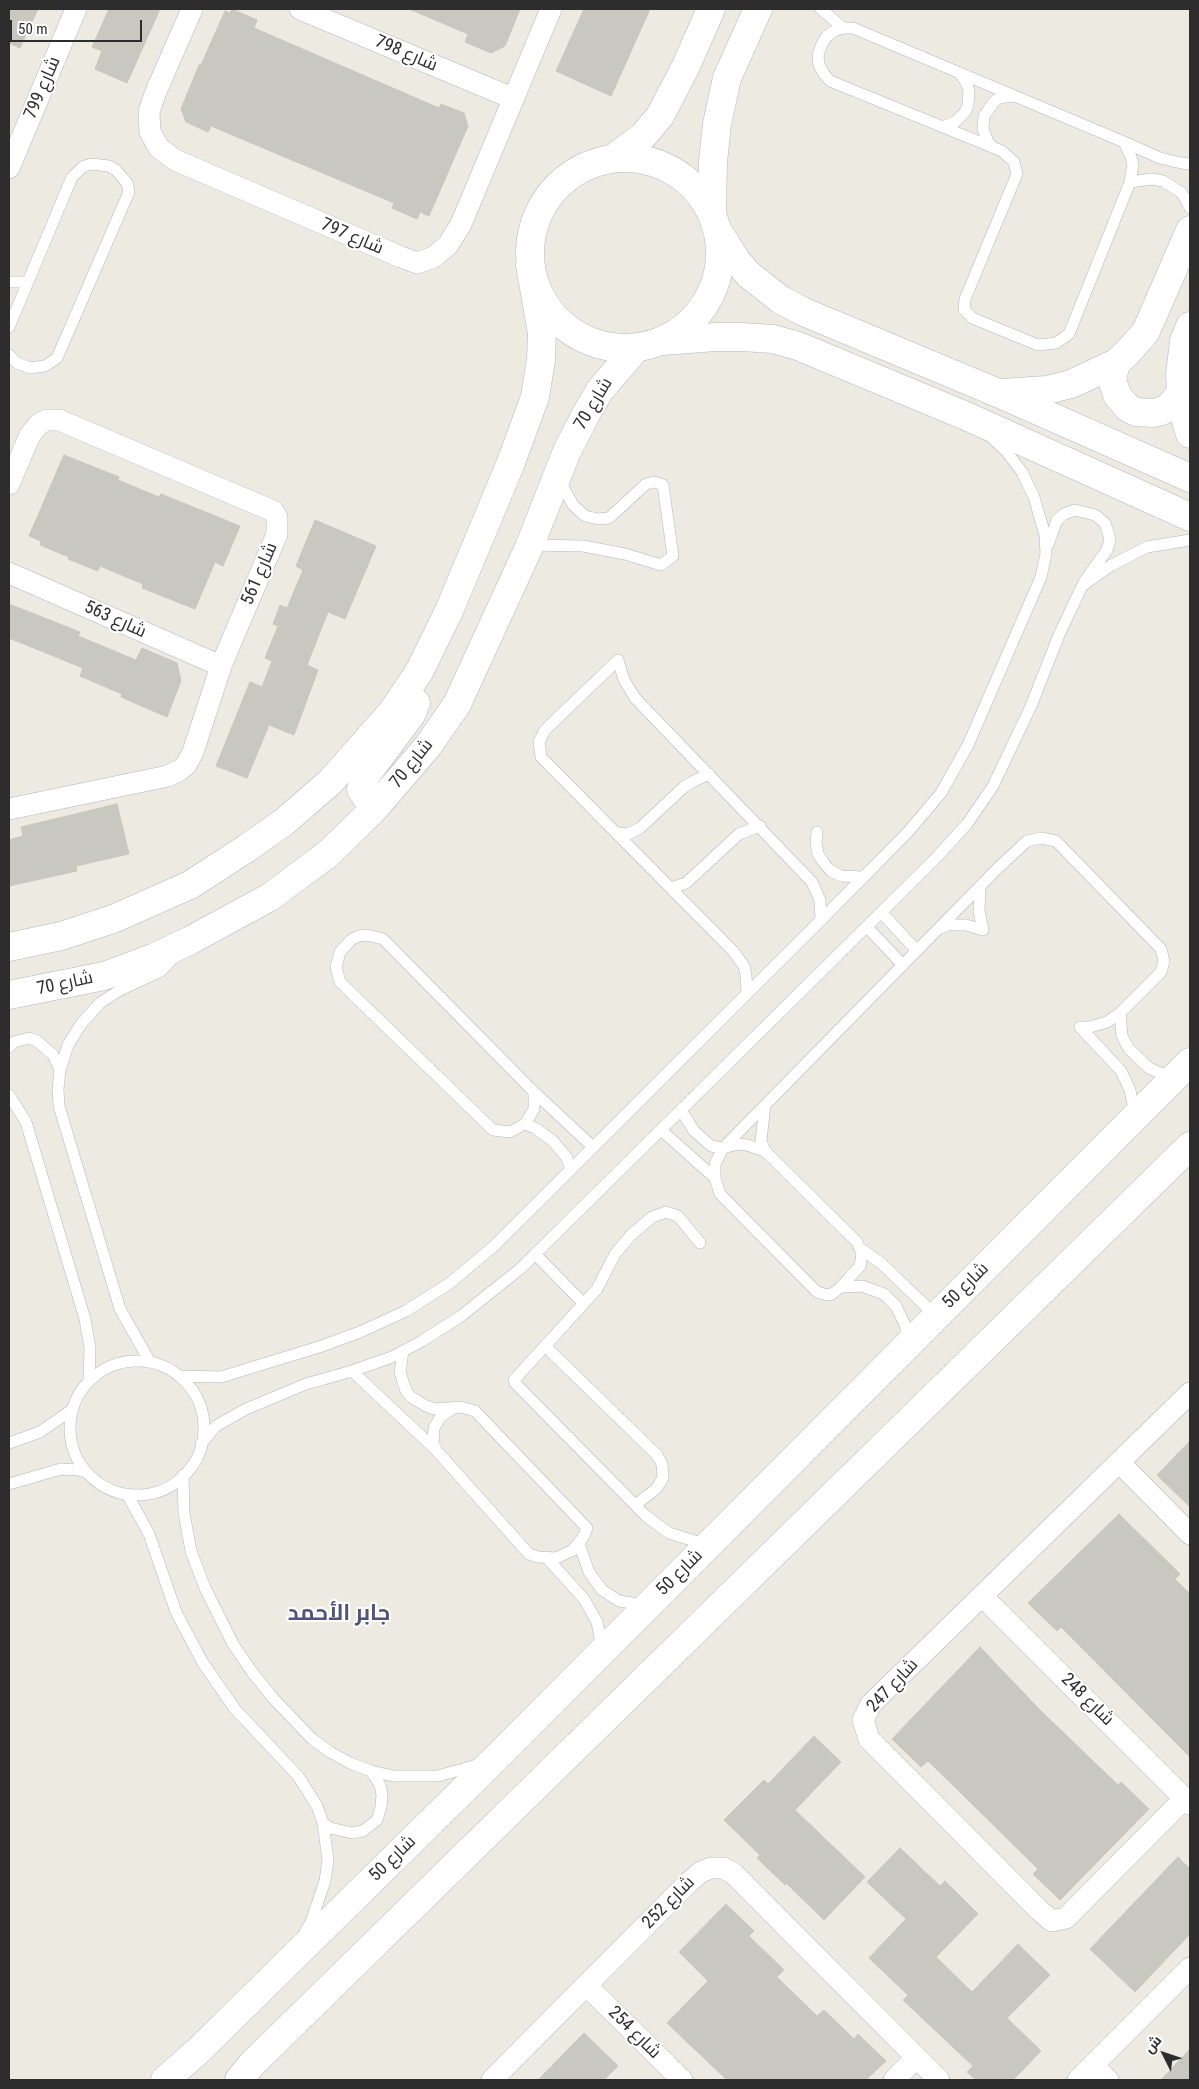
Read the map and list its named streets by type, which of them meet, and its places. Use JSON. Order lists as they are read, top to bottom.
{
  "streets": {
    "main road": ["شارع 70", "شارع 50"],
    "street": [
      "شارع 798",
      "شارع 799",
      "شارع 797",
      "شارع 561",
      "شارع 563",
      "شارع 247",
      "شارع 248",
      "شارع 252",
      "شارع 254"
    ]
  },
  "crossings": [
    ["شارع 798", "شارع 797"],
    ["شارع 561", "شارع 563"],
    ["شارع 247", "شارع 248"],
    ["شارع 252", "شارع 254"]
  ],
  "districts": ["جابر الأحمد"],
  "scale_bar": "50 m",
  "north": "top left"
}
